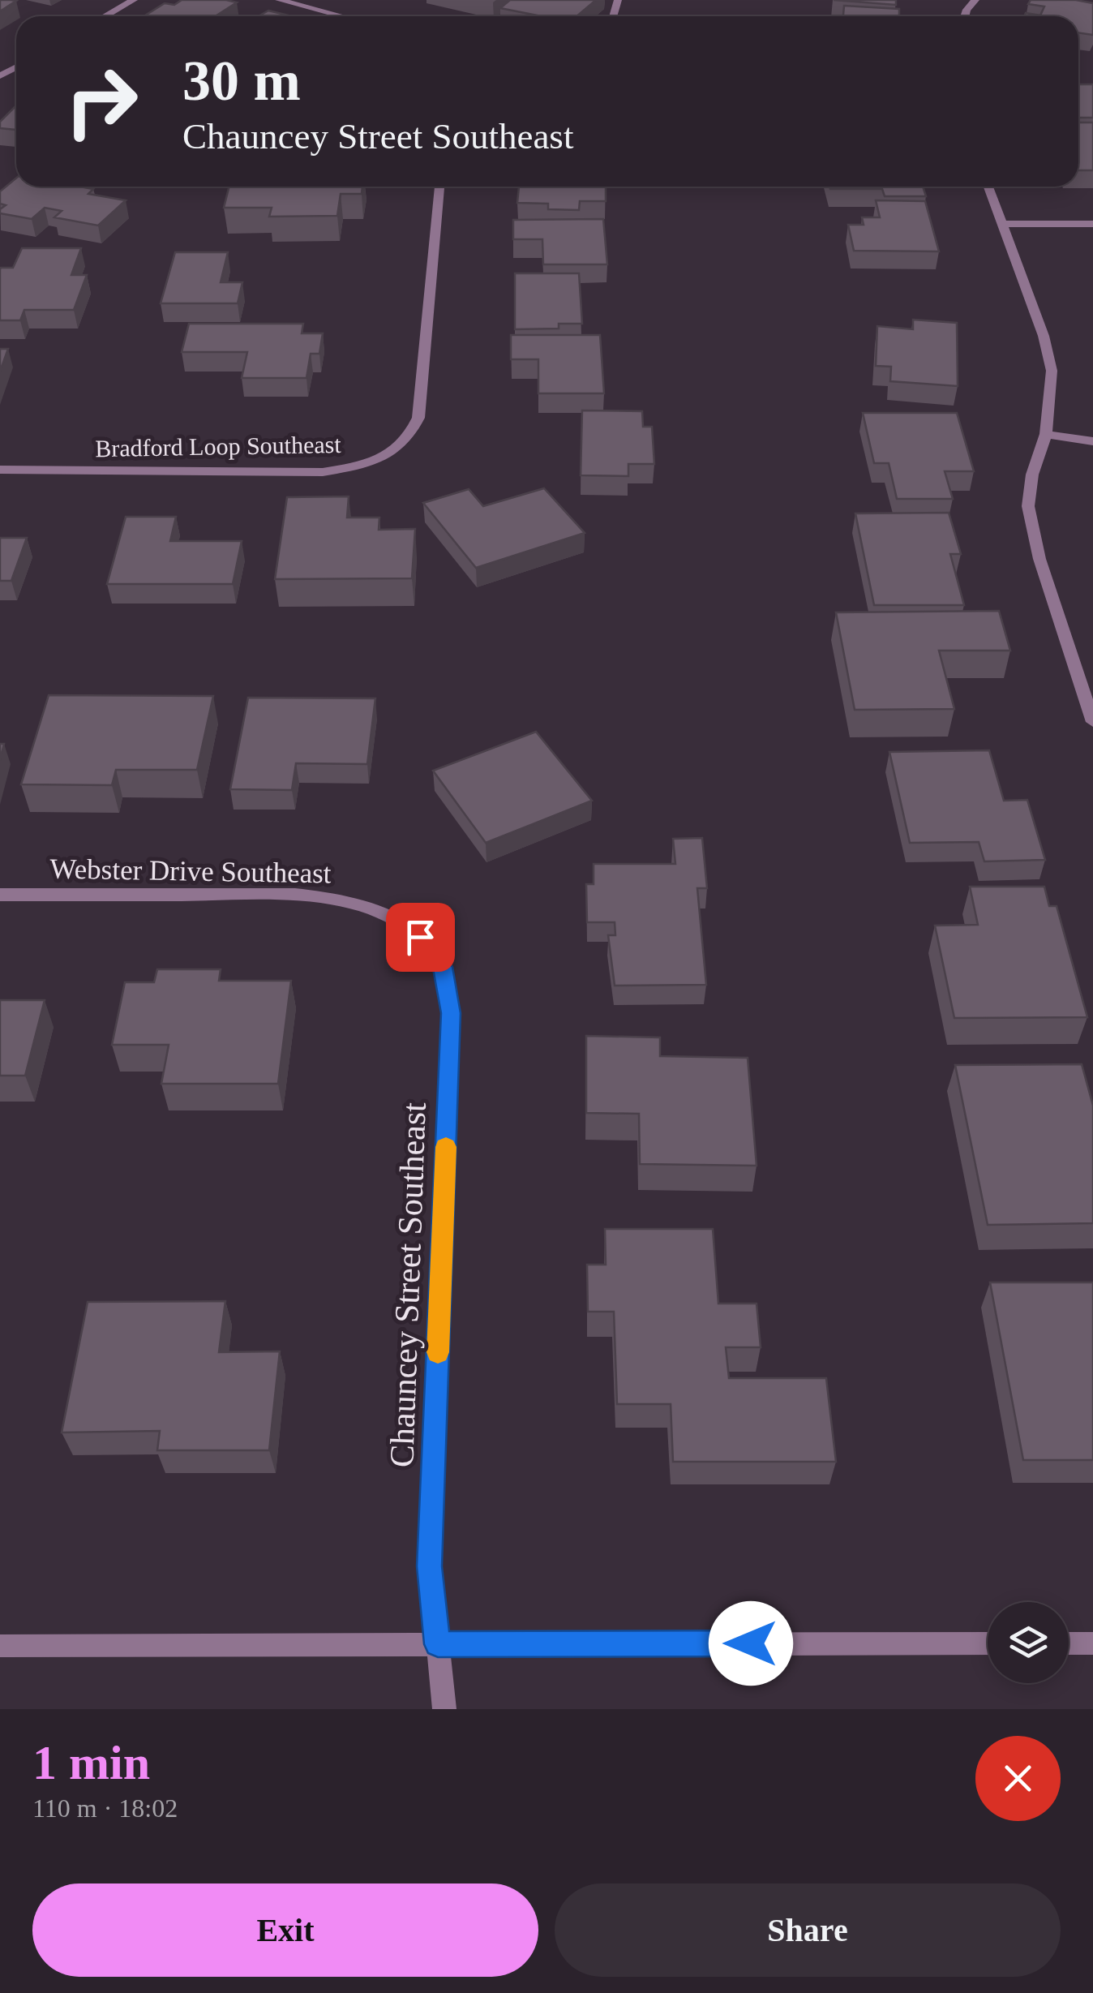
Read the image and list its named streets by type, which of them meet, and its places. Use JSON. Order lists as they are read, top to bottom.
{
  "streets": {
    "street": ["Bradford Loop Southeast", "Webster Drive Southeast", "Chauncey Street Southeast"]
  },
  "crossings": [
    ["Webster Drive Southeast", "Chauncey Street Southeast"]
  ],
  "page": {
    "turn": ["30 m", "Chauncey Street Southeast"],
    "heading": ["1 min", "110 m · 18:02"],
    "buttons": ["Exit", "Share"]
  }
}
